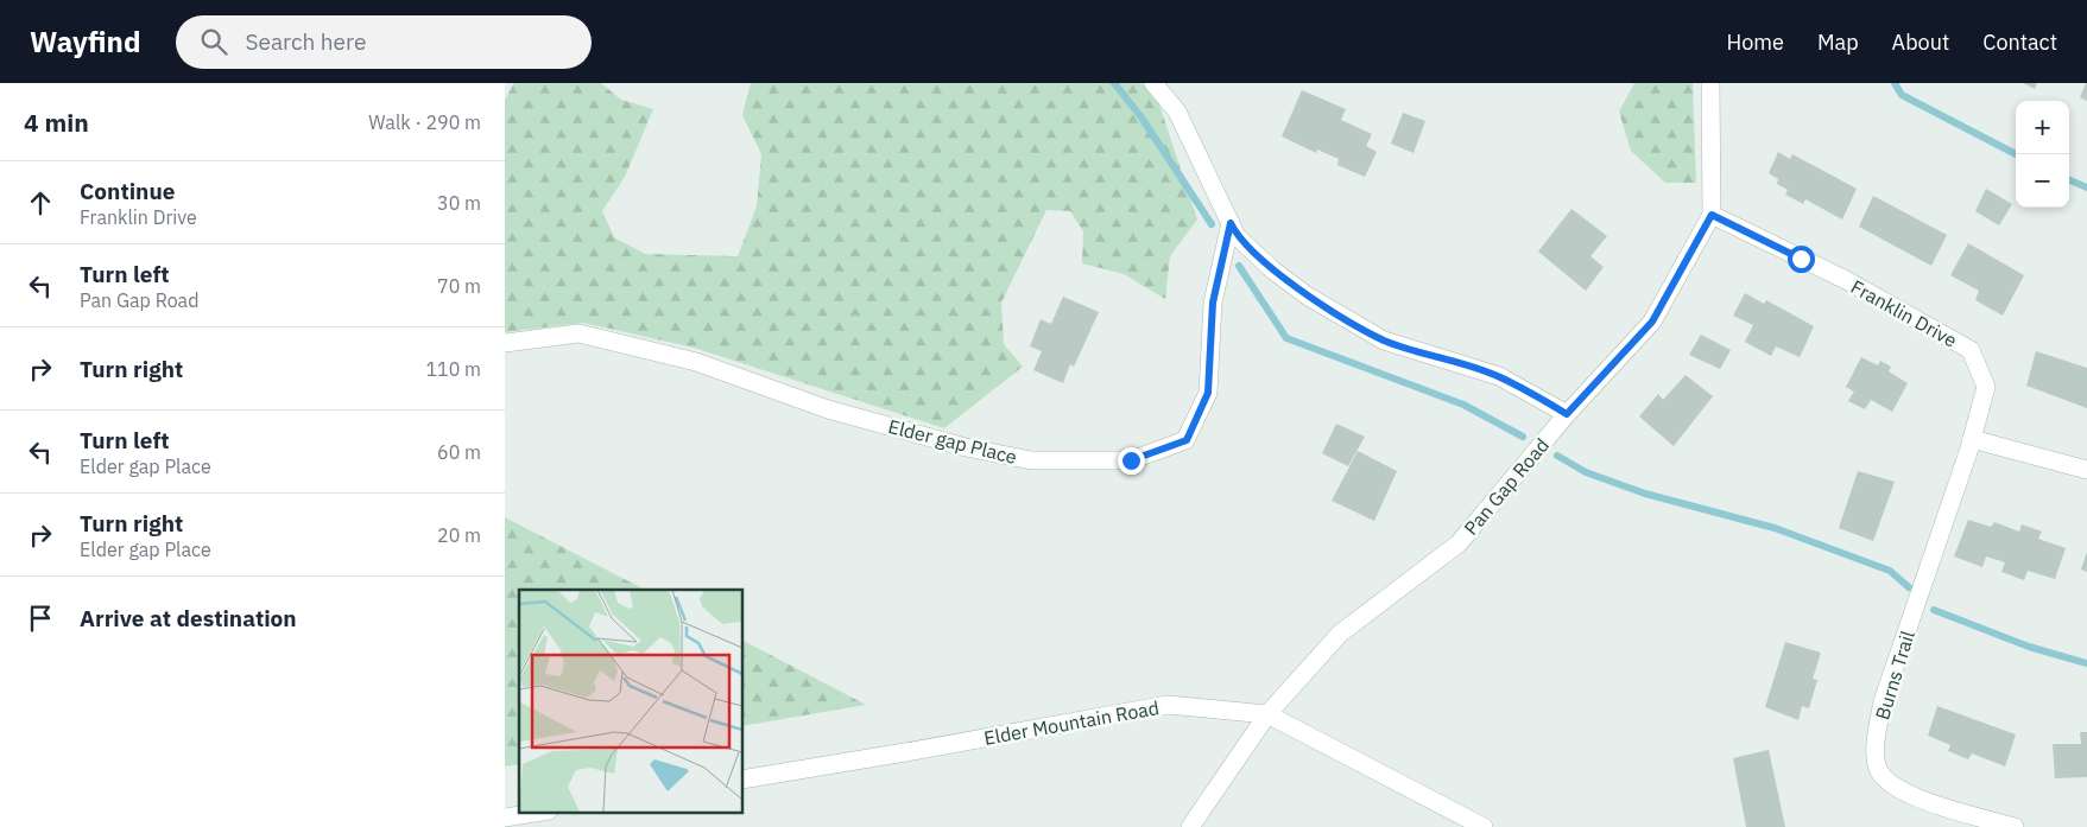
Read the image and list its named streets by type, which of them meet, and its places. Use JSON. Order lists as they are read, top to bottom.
{
  "streets": {
    "street": [
      "Franklin Drive",
      "Elder gap Place",
      "Pan Gap Road",
      "Burns Trail",
      "Elder Mountain Road"
    ]
  },
  "crossings": [
    ["Franklin Drive", "Pan Gap Road"],
    ["Franklin Drive", "Burns Trail"],
    ["Pan Gap Road", "Elder Mountain Road"]
  ],
  "page": {
    "header": "Wayfind",
    "search": "Search here",
    "nav": [
      "Home",
      "Map",
      "About",
      "Contact"
    ],
    "heading": ["4 min", "Walk · 290 m"],
    "map_buttons": ["+", "−"],
    "list": [
      ["Continue", "Franklin Drive", "30 m"],
      ["Turn left", "Pan Gap Road", "70 m"],
      ["Turn right", "110 m"],
      ["Turn left", "Elder gap Place", "60 m"],
      ["Turn right", "Elder gap Place", "20 m"],
      "Arrive at destination"
    ]
  }
}
